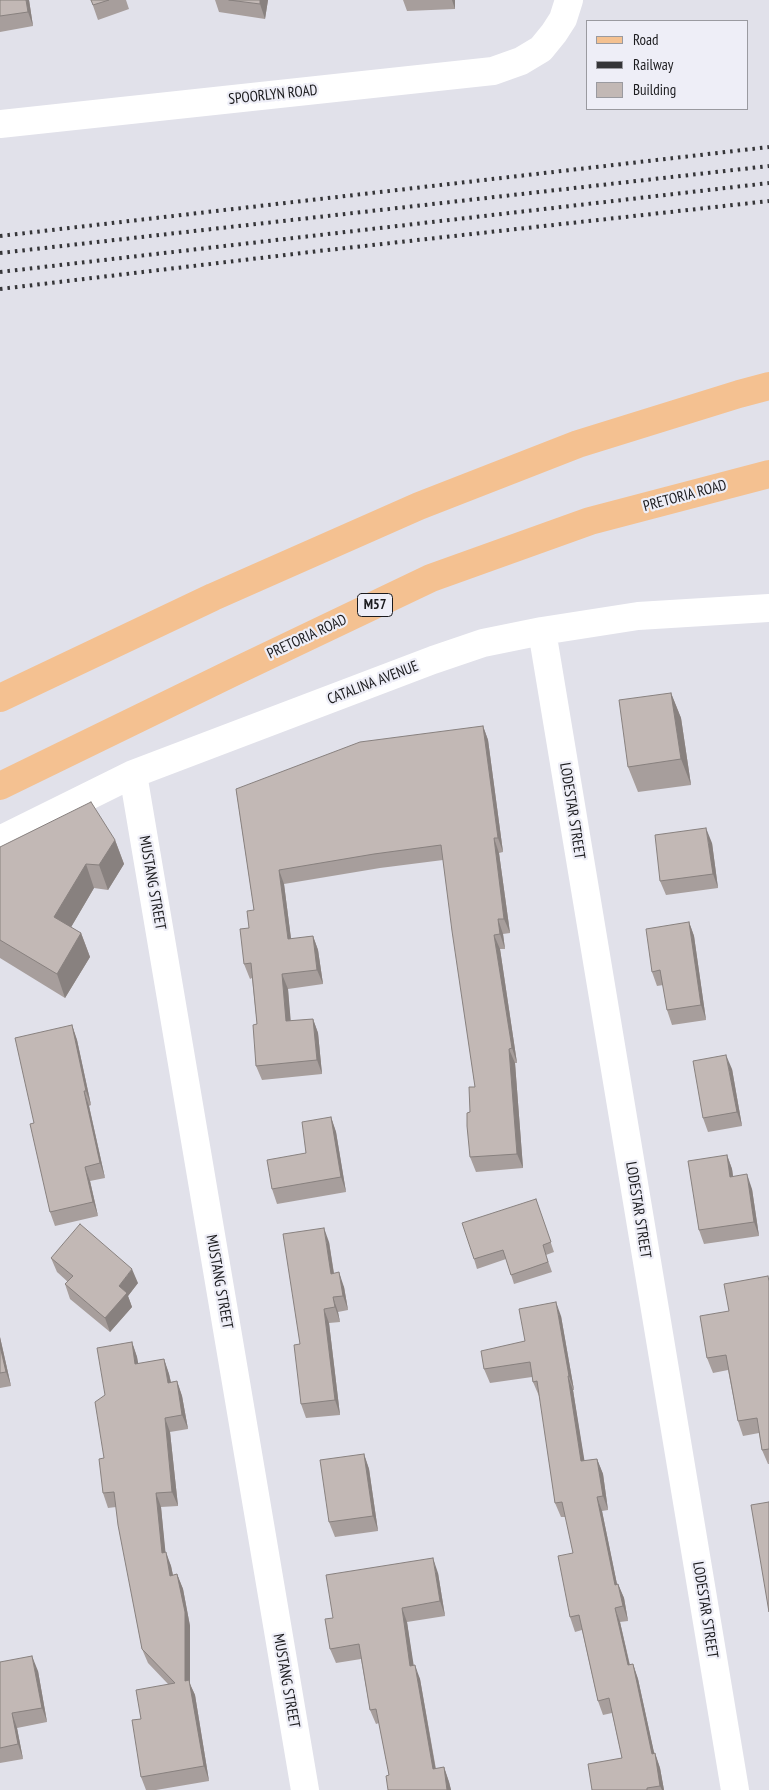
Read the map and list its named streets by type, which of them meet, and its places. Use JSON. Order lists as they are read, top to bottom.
{
  "streets": {
    "main road": ["PRETORIA ROAD", "M57"],
    "street": [
      "SPOORLYN ROAD",
      "CATALINA AVENUE",
      "LODESTAR STREET",
      "MUSTANG STREET"
    ]
  },
  "crossings": [
    ["CATALINA AVENUE", "LODESTAR STREET"],
    ["CATALINA AVENUE", "MUSTANG STREET"]
  ],
  "legend": ["Road", "Railway", "Building"]
}
